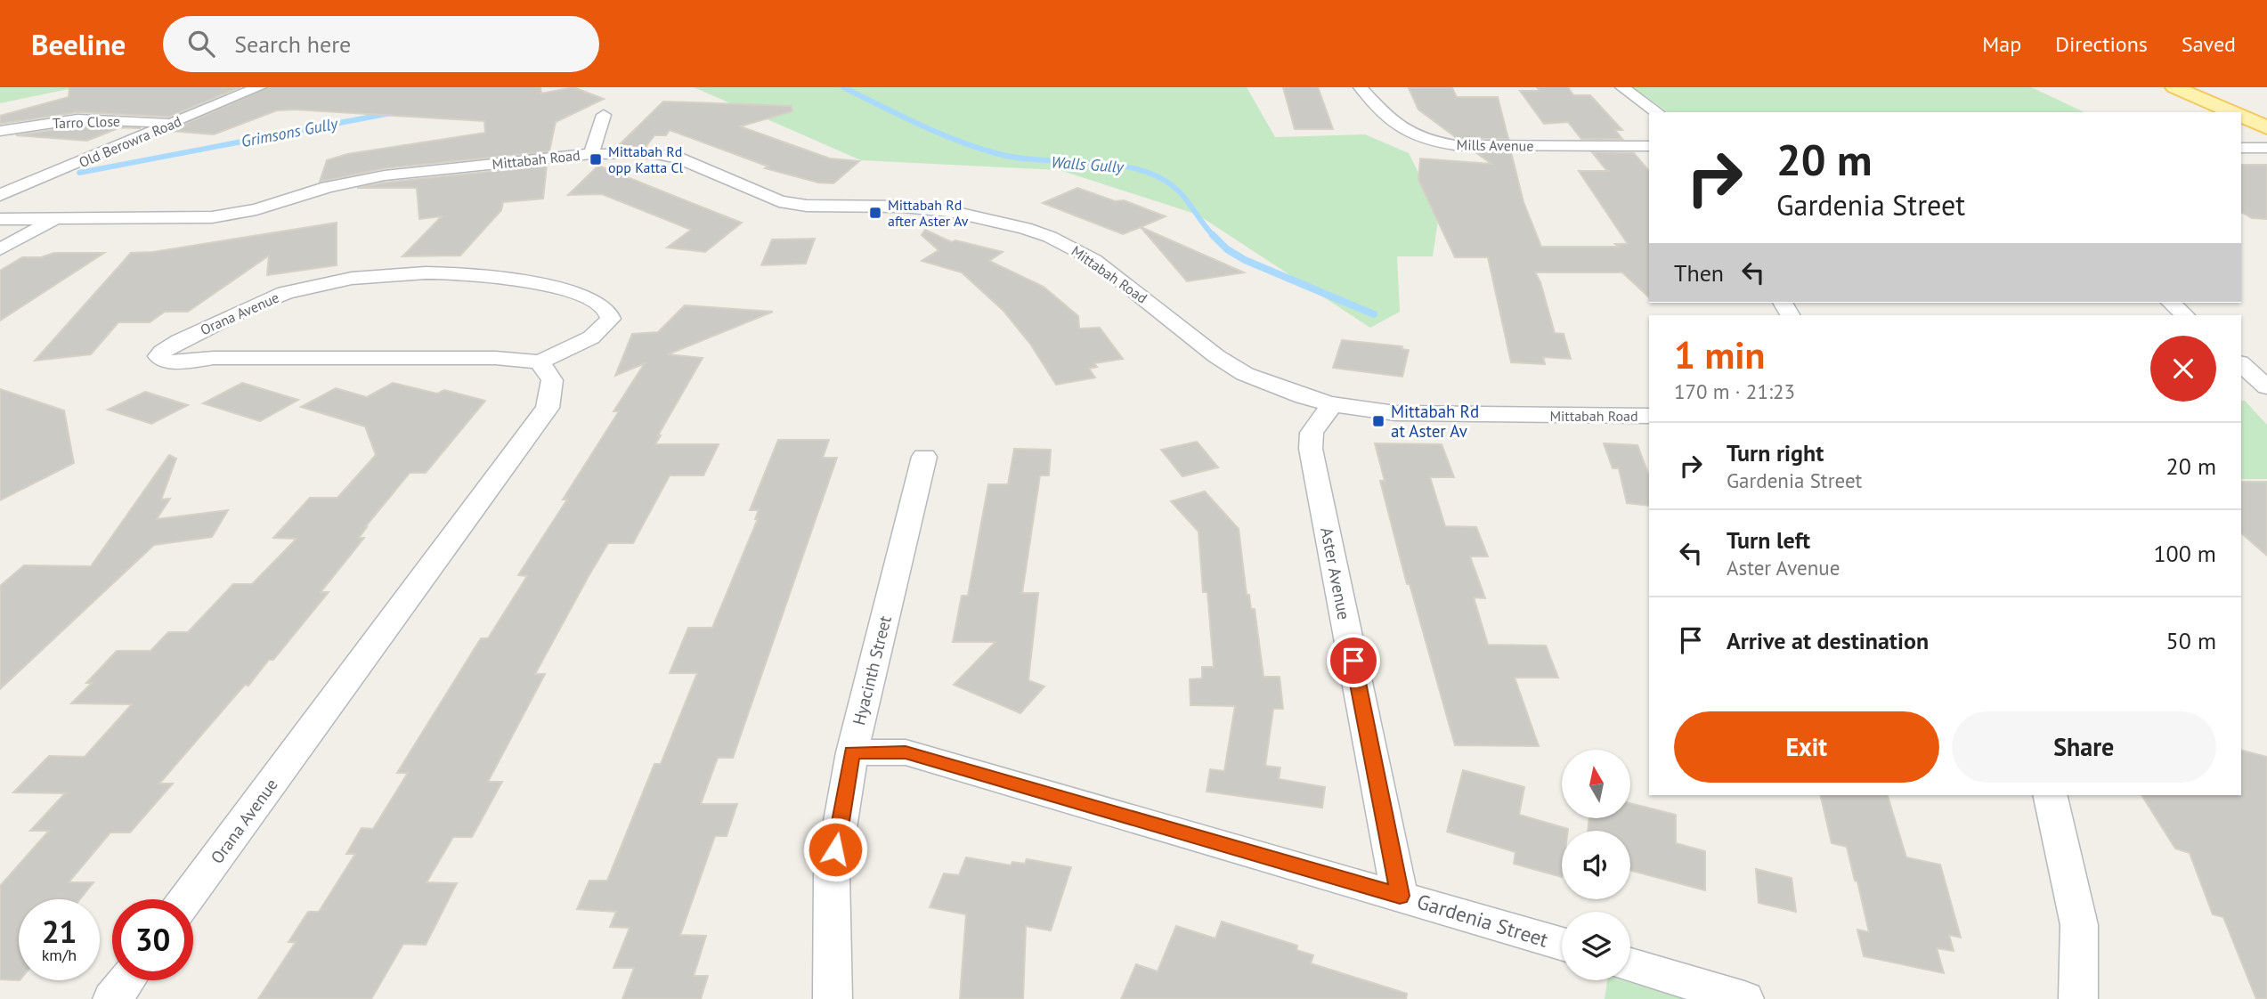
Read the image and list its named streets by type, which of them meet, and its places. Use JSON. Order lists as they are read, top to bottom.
{
  "streets": {
    "street": [
      "Tarro Close",
      "Old Berowra Road",
      "Mills Avenue",
      "Mittabah Road",
      "Orana Avenue",
      "Aster Avenue",
      "Hyacinth Street",
      "Gardenia Street"
    ]
  },
  "crossings": [
    ["Tarro Close", "Old Berowra Road"],
    ["Mittabah Road", "Aster Avenue"],
    ["Aster Avenue", "Gardenia Street"],
    ["Hyacinth Street", "Gardenia Street"]
  ],
  "water": ["Grimsons Gully", "Walls Gully"],
  "places": {
    "transit": ["Mittabah Rd opp Katta Cl", "Mittabah Rd after Aster Av", "Mittabah Rd at Aster Av"]
  },
  "north": "top",
  "page": {
    "header": "Beeline",
    "search": "Search here",
    "nav": ["Map", "Directions", "Saved"],
    "turn": ["20 m", "Gardenia Street"],
    "then": "Then",
    "heading": ["1 min", "170 m · 21:23"],
    "list": [
      {
        "name": "Turn right",
        "note": "Gardenia Street",
        "value": "20 m"
      },
      {
        "name": "Turn left",
        "note": "Aster Avenue",
        "value": "100 m"
      },
      {
        "name": "Arrive at destination",
        "value": "50 m"
      }
    ],
    "buttons": ["Exit", "Share"],
    "speed": "21 km/h",
    "limit": "30"
  }
}
